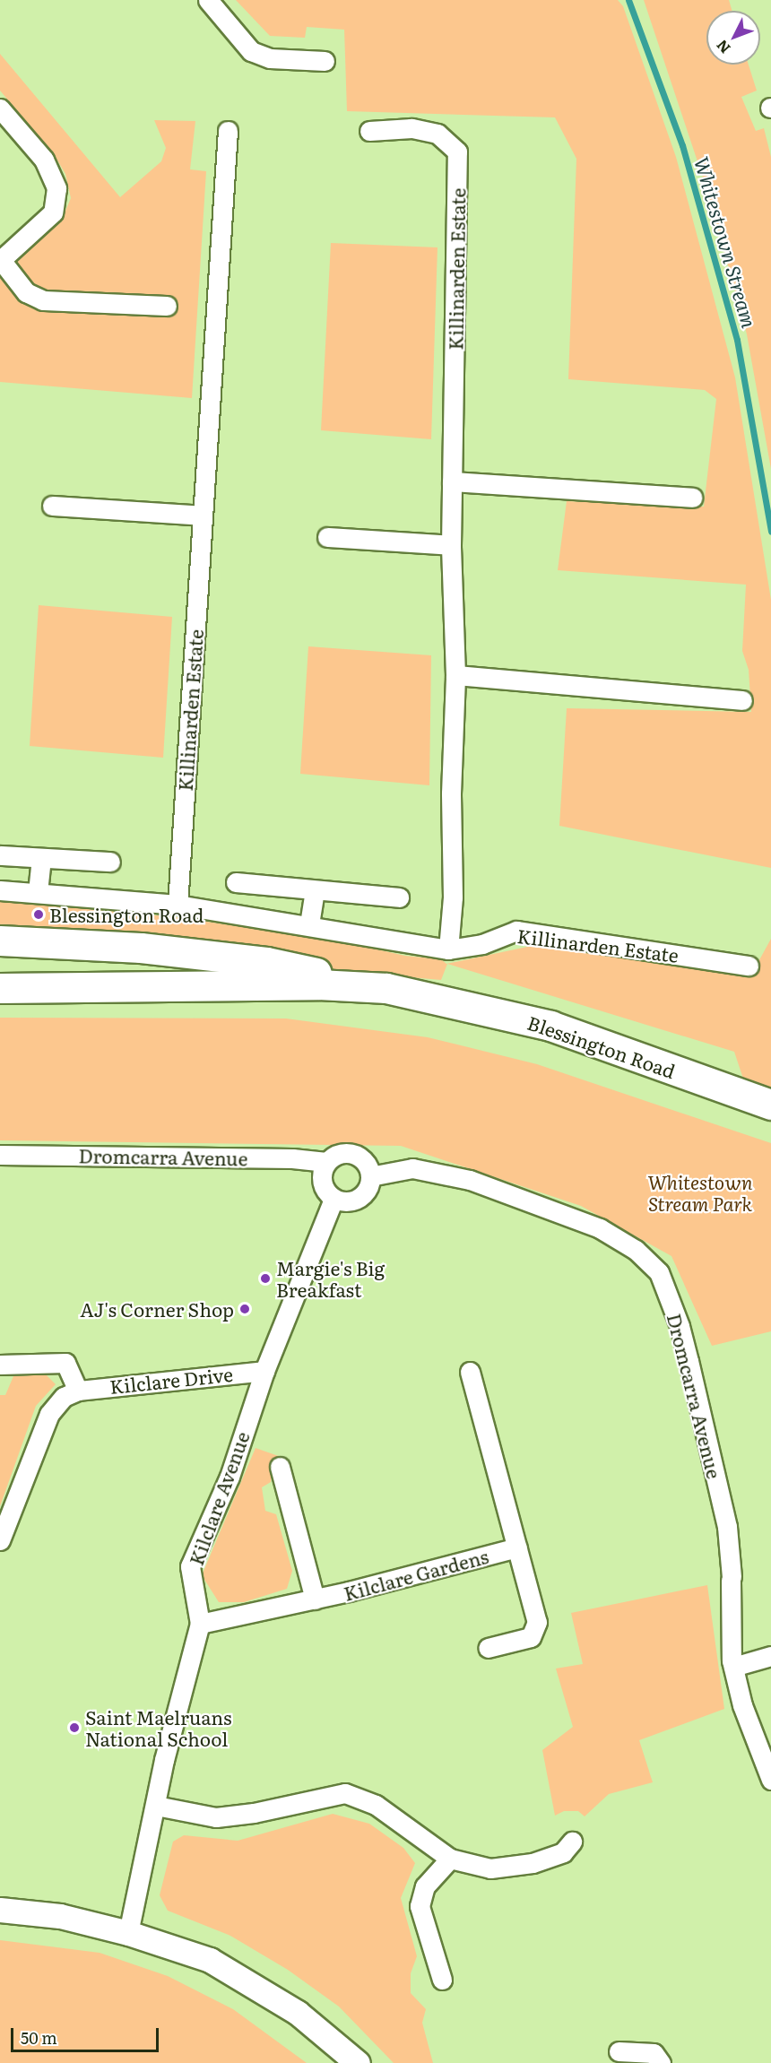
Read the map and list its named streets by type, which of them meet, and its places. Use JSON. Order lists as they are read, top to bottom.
{
  "streets": {
    "main road": ["Blessington Road"],
    "street": [
      "Killinarden Estate",
      "Dromcarra Avenue",
      "Kilclare Drive",
      "Kilclare Avenue",
      "Kilclare Gardens"
    ]
  },
  "crossings": [
    ["Dromcarra Avenue", "Kilclare Avenue"],
    ["Kilclare Drive", "Kilclare Avenue"],
    ["Kilclare Avenue", "Kilclare Gardens"]
  ],
  "water": ["Whitestown Stream"],
  "parks": ["Whitestown Stream Park"],
  "places": [
    "Blessington Road",
    "Margie's Big Breakfast",
    "AJ's Corner Shop",
    "Saint Maelruans National School"
  ],
  "scale_bar": "50 m",
  "north": "bottom left"
}
